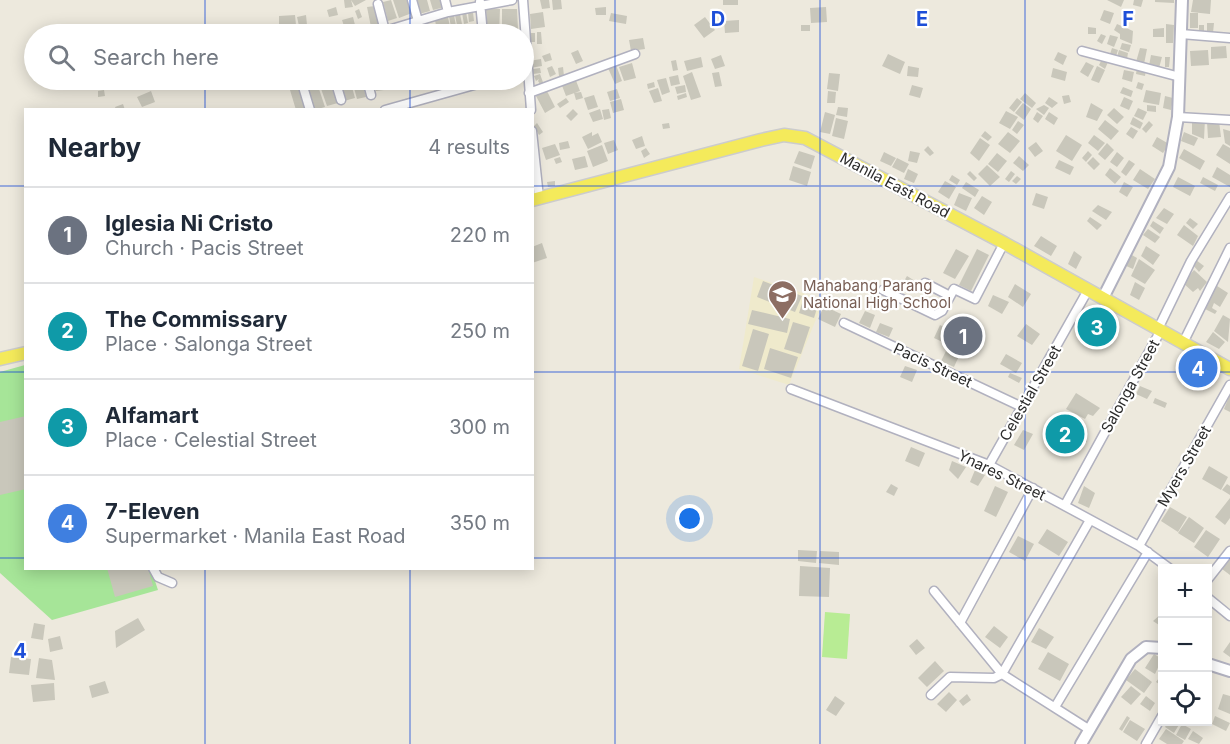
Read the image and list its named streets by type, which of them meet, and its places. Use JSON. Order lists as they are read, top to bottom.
{
  "streets": {
    "main road": ["Manila East Road"],
    "street": [
      "Pacis Street",
      "Salonga Street",
      "Celestial Street",
      "Myers Street",
      "Ynares Street"
    ]
  },
  "crossings": [
    ["Manila East Road", "Salonga Street"],
    ["Manila East Road", "Celestial Street"],
    ["Pacis Street", "Celestial Street"],
    ["Salonga Street", "Ynares Street"],
    ["Celestial Street", "Ynares Street"],
    ["Myers Street", "Ynares Street"]
  ],
  "places": {
    "school or university": ["Mahabang Parang National High School"]
  },
  "page": {
    "search": "Search here",
    "heading": ["Nearby", "4 results"],
    "list": [
      {
        "mark": "1",
        "name": "Iglesia Ni Cristo",
        "note": "Church · Pacis Street",
        "value": "220 m"
      },
      {
        "mark": "2",
        "name": "The Commissary",
        "note": "Place · Salonga Street",
        "value": "250 m"
      },
      {
        "mark": "3",
        "name": "Alfamart",
        "note": "Place · Celestial Street",
        "value": "300 m"
      },
      {
        "mark": "4",
        "name": "7-Eleven",
        "note": "Supermarket · Manila East Road",
        "value": "350 m"
      }
    ],
    "pins": [
      "3",
      "1",
      "4",
      "2"
    ],
    "map_buttons": ["+", "−"]
  },
  "grid": {
    "columns": ["D", "E", "F"],
    "rows": ["4"]
  }
}
